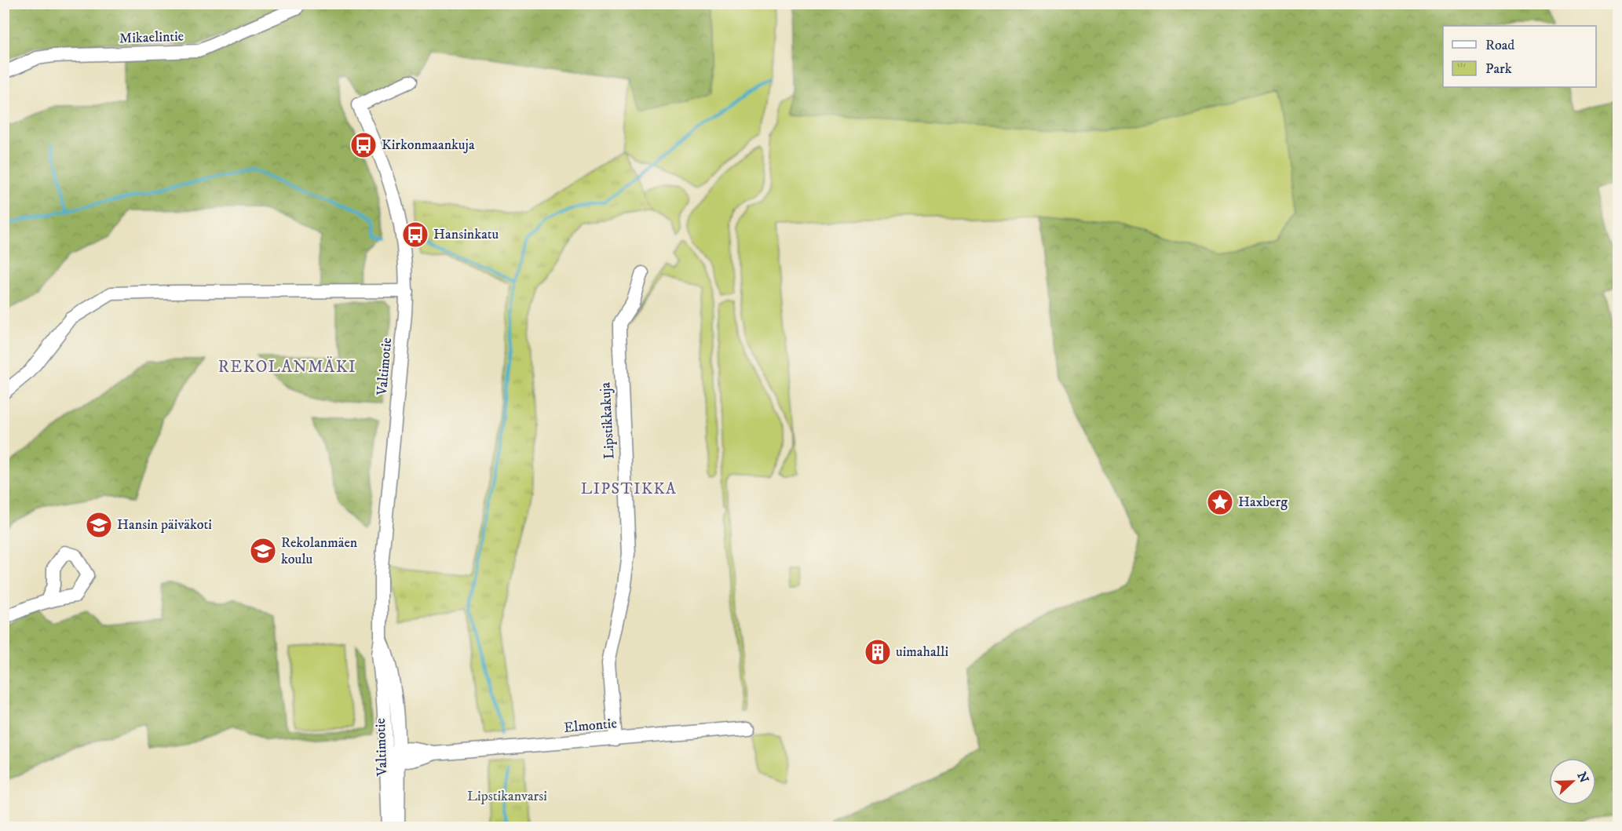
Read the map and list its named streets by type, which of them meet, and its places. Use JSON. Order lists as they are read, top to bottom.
{
  "streets": {
    "street": [
      "Mikaelintie",
      "Valtimotie",
      "Lipstikkakuja",
      "Elmontie"
    ]
  },
  "crossings": [
    ["Valtimotie", "Elmontie"],
    ["Lipstikkakuja", "Elmontie"]
  ],
  "districts": ["REKOLANMÄKI", "LIPSTIKKA"],
  "parks": ["Lipstikanvarsi"],
  "places": {
    "bus stop": ["Kirkonmaankuja", "Hansinkatu"],
    "place": ["Haxberg"],
    "school or university": ["Hansin päiväkoti", "Rekolanmäen koulu"],
    "building": ["uimahalli"]
  },
  "legend": ["Road", "Park"],
  "north": "right"
}
